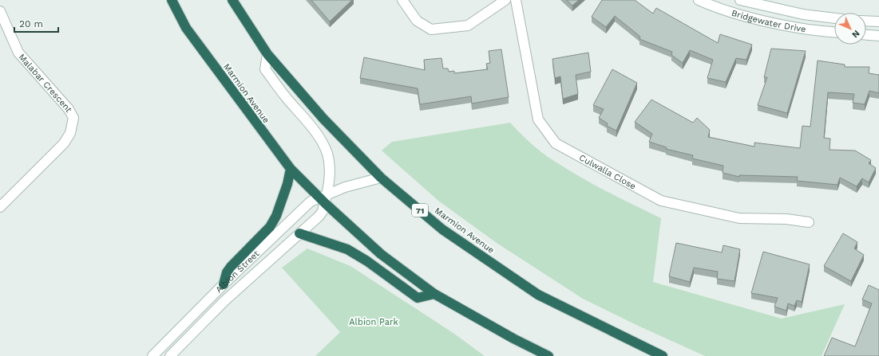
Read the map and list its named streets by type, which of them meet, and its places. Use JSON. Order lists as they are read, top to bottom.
{
  "streets": {
    "highway": ["Marmion Avenue", "71"],
    "street": [
      "Bridgewater Drive",
      "Malabar Crescent",
      "Culwalla Close",
      "Albion Street"
    ]
  },
  "crossings": [
    ["Marmion Avenue", "Albion Street"]
  ],
  "parks": ["Albion Park"],
  "scale_bar": "20 m",
  "north": "bottom right"
}
